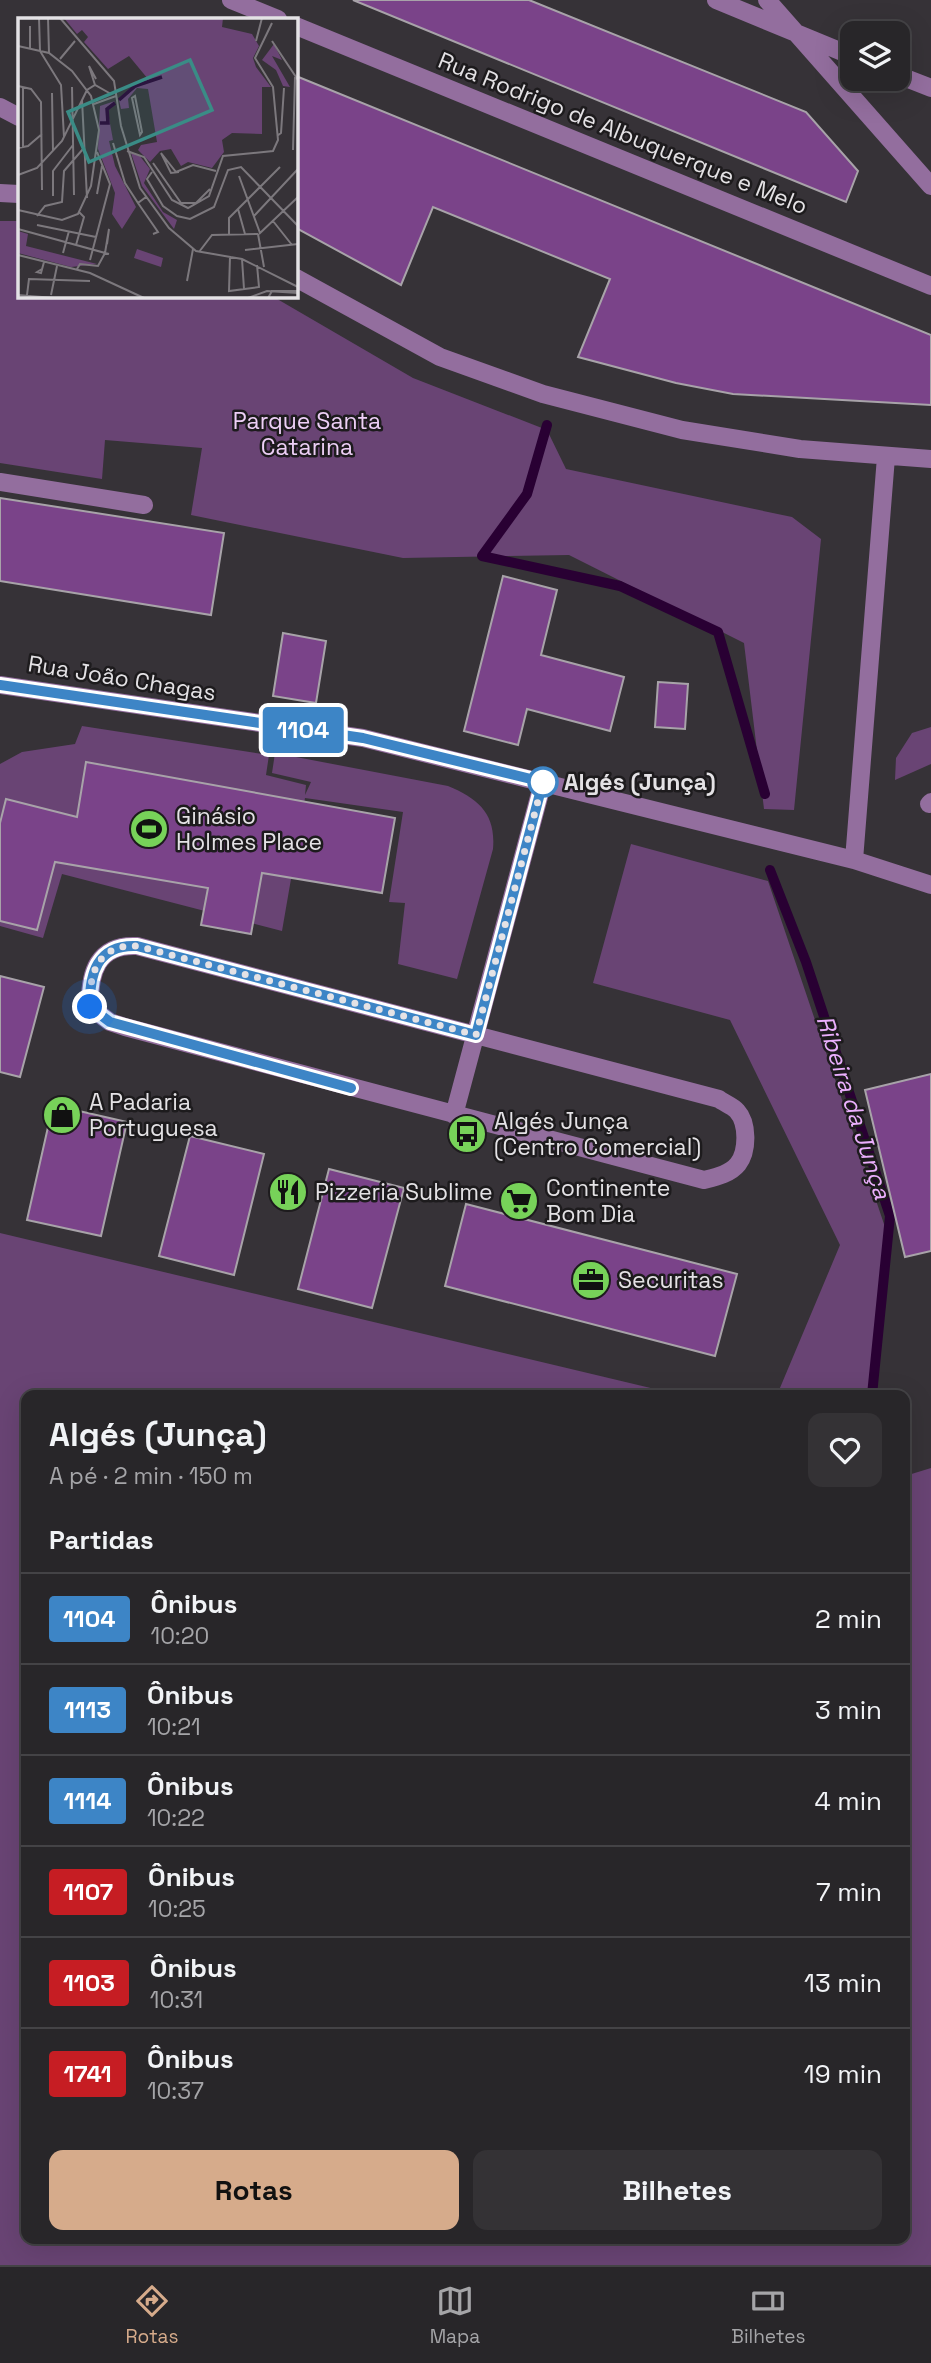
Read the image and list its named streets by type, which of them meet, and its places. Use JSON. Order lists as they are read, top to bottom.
{
  "streets": {
    "street": ["Rua Rodrigo de Albuquerque e Melo", "Rua João Chagas"]
  },
  "water": ["Ribeira da Junça"],
  "parks": ["Parque Santa Catarina"],
  "places": {
    "other": ["Algés (Junça)"],
    "sports": ["Ginásio Holmes Place"],
    "shop": ["A Padaria Portuguesa"],
    "bus stop": ["Algés Junça (Centro Comercial)"],
    "restaurant": ["Pizzeria Sublime"],
    "supermarket": ["Continente Bom Dia"],
    "office": ["Securitas"]
  },
  "lines": ["bus line 1104"],
  "page": {
    "on_map": "1104",
    "heading": [
      ["Algés (Junça)", "A pé · 2 min · 150 m"],
      "Partidas"
    ],
    "list": [
      {
        "mark": "1104",
        "name": "Ônibus",
        "note": "10:20",
        "value": "2 min"
      },
      {
        "mark": "1113",
        "name": "Ônibus",
        "note": "10:21",
        "value": "3 min"
      },
      {
        "mark": "1114",
        "name": "Ônibus",
        "note": "10:22",
        "value": "4 min"
      },
      {
        "mark": "1107",
        "name": "Ônibus",
        "note": "10:25",
        "value": "7 min"
      },
      {
        "mark": "1103",
        "name": "Ônibus",
        "note": "10:31",
        "value": "13 min"
      },
      {
        "mark": "1741",
        "name": "Ônibus",
        "note": "10:37",
        "value": "19 min"
      }
    ],
    "buttons": ["Rotas", "Bilhetes"],
    "tabs": ["Rotas", "Mapa", "Bilhetes"]
  }
}
